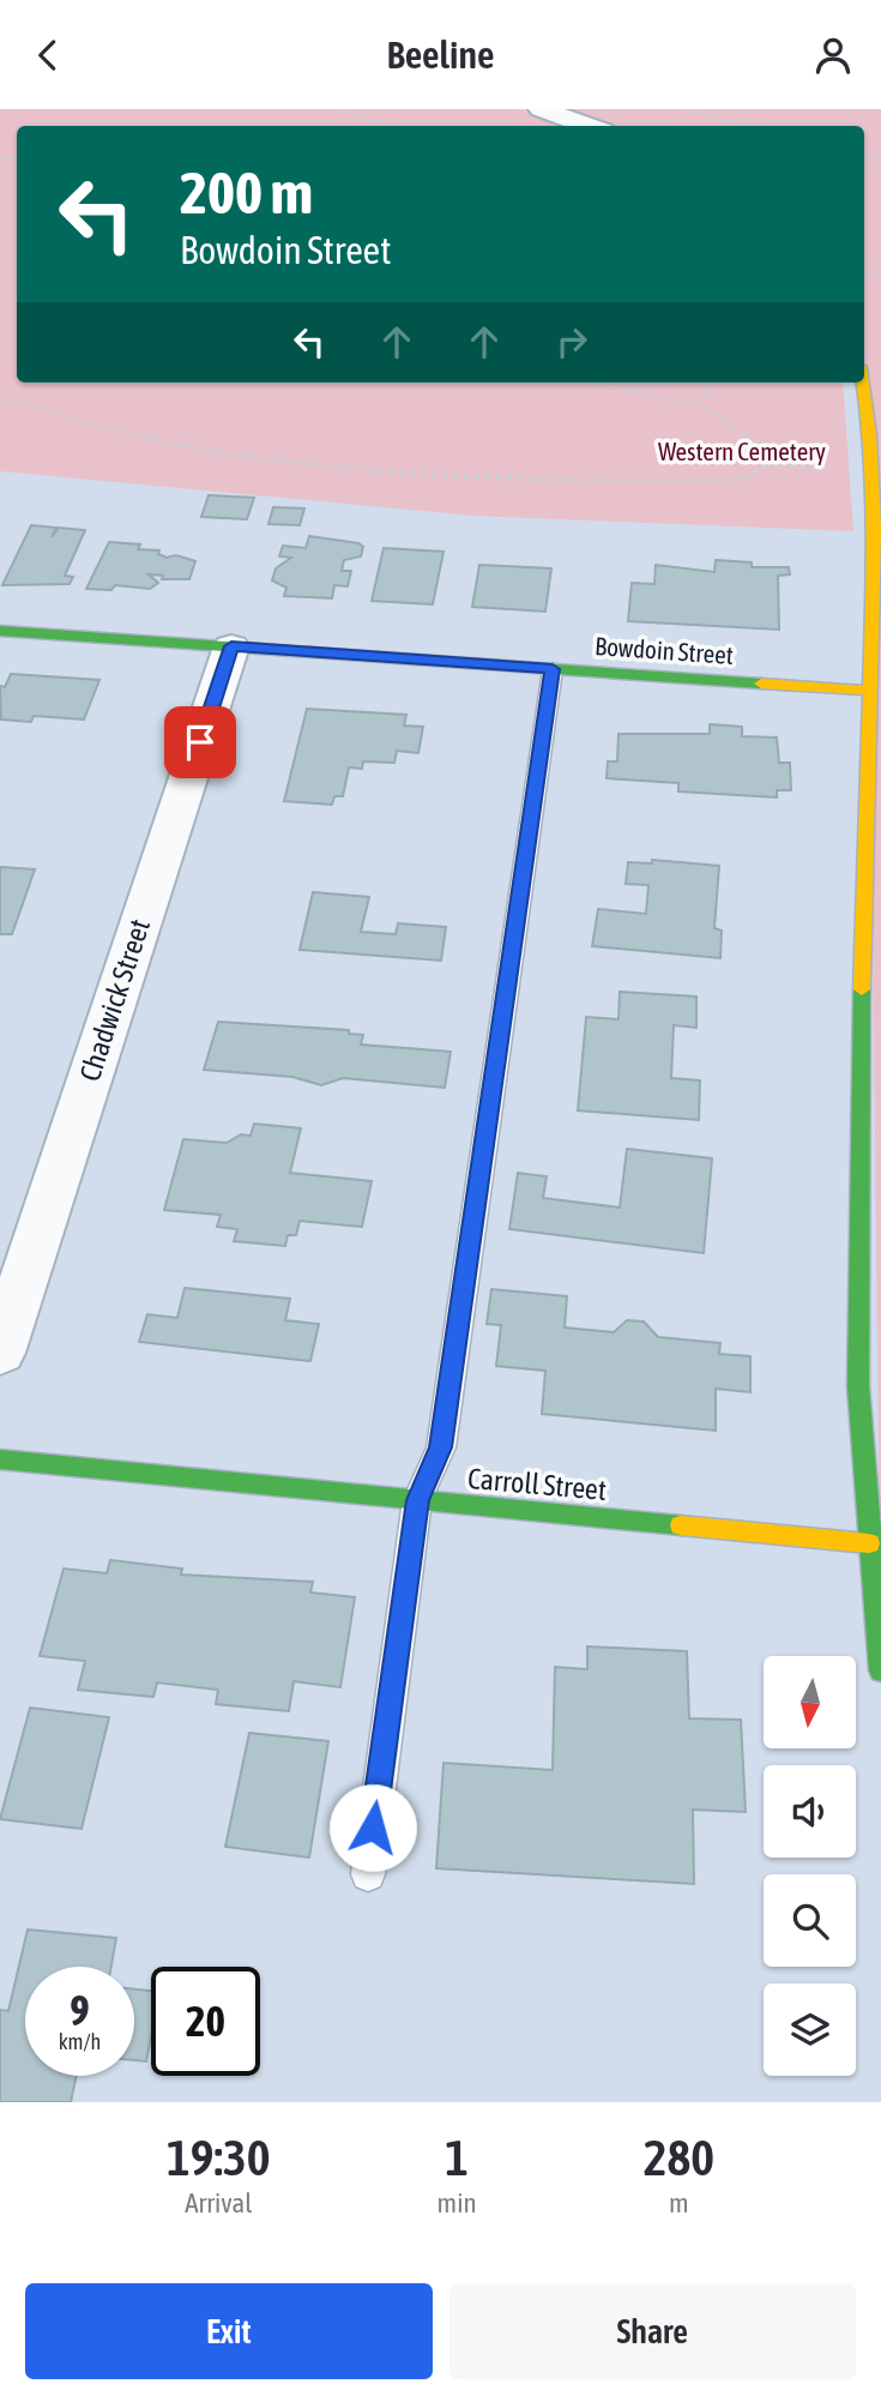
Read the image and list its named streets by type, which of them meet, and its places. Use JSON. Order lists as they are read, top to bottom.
{
  "streets": {
    "street": ["Bowdoin Street", "Chadwick Street", "Carroll Street"]
  },
  "crossings": [
    ["Bowdoin Street", "Chadwick Street"]
  ],
  "parks": ["Western Cemetery"],
  "north": "bottom",
  "page": {
    "header": "Beeline",
    "turn": ["200 m", "Bowdoin Street"],
    "speed": "9 km/h",
    "limit": "20",
    "eta": [
      "19:30",
      "Arrival",
      "1",
      "min",
      "280",
      "m"
    ],
    "buttons": ["Exit", "Share"]
  }
}
